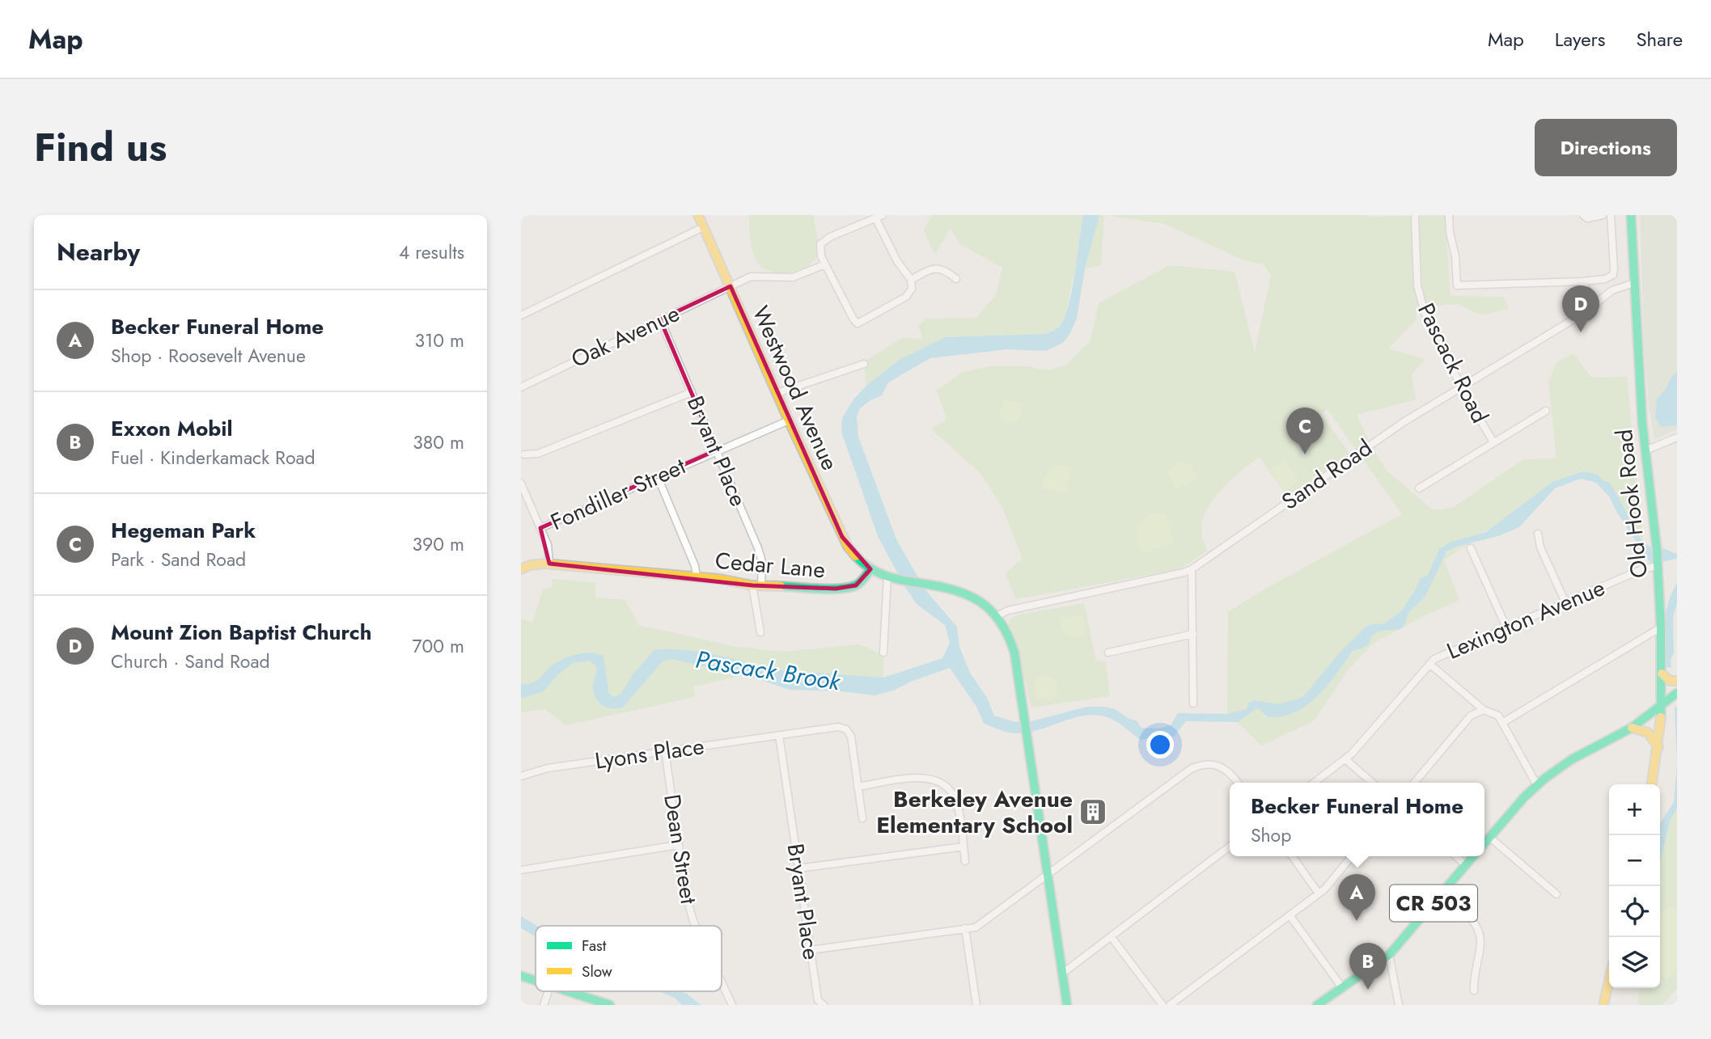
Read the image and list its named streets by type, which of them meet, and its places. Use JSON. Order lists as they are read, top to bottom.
{
  "streets": {
    "street": [
      "Oak Avenue",
      "Pascack Road",
      "Westwood Avenue",
      "Bryant Place",
      "Sand Road",
      "Fondiller Street",
      "Old Hook Road",
      "Cedar Lane",
      "Lexington Avenue",
      "Lyons Place",
      "Dean Street",
      "CR 503"
    ]
  },
  "crossings": [
    ["Oak Avenue", "Westwood Avenue"],
    ["Oak Avenue", "Bryant Place"],
    ["Pascack Road", "Sand Road"],
    ["Westwood Avenue", "Fondiller Street"],
    ["Westwood Avenue", "Cedar Lane"],
    ["Bryant Place", "Fondiller Street"],
    ["Bryant Place", "Cedar Lane"],
    ["Bryant Place", "Lyons Place"],
    ["Sand Road", "Old Hook Road"],
    ["Old Hook Road", "Lexington Avenue"],
    ["Old Hook Road", "CR 503"],
    ["Lyons Place", "Dean Street"]
  ],
  "water": ["Pascack Brook"],
  "places": {
    "building": ["Berkeley Avenue Elementary School"]
  },
  "legend": ["Fast", "Slow"],
  "page": {
    "header": "Map",
    "nav": ["Map", "Layers", "Share"],
    "title": "Find us",
    "buttons": "Directions",
    "heading": ["Nearby", "4 results"],
    "pins": [
      "D",
      "C",
      "A",
      "B"
    ],
    "list": [
      {
        "mark": "A",
        "name": "Becker Funeral Home",
        "note": "Shop · Roosevelt Avenue",
        "value": "310 m"
      },
      {
        "mark": "B",
        "name": "Exxon Mobil",
        "note": "Fuel · Kinderkamack Road",
        "value": "380 m"
      },
      {
        "mark": "C",
        "name": "Hegeman Park",
        "note": "Park · Sand Road",
        "value": "390 m"
      },
      {
        "mark": "D",
        "name": "Mount Zion Baptist Church",
        "note": "Church · Sand Road",
        "value": "700 m"
      }
    ],
    "popup": ["Becker Funeral Home", "Shop"],
    "map_buttons": ["+", "−"]
  }
}
